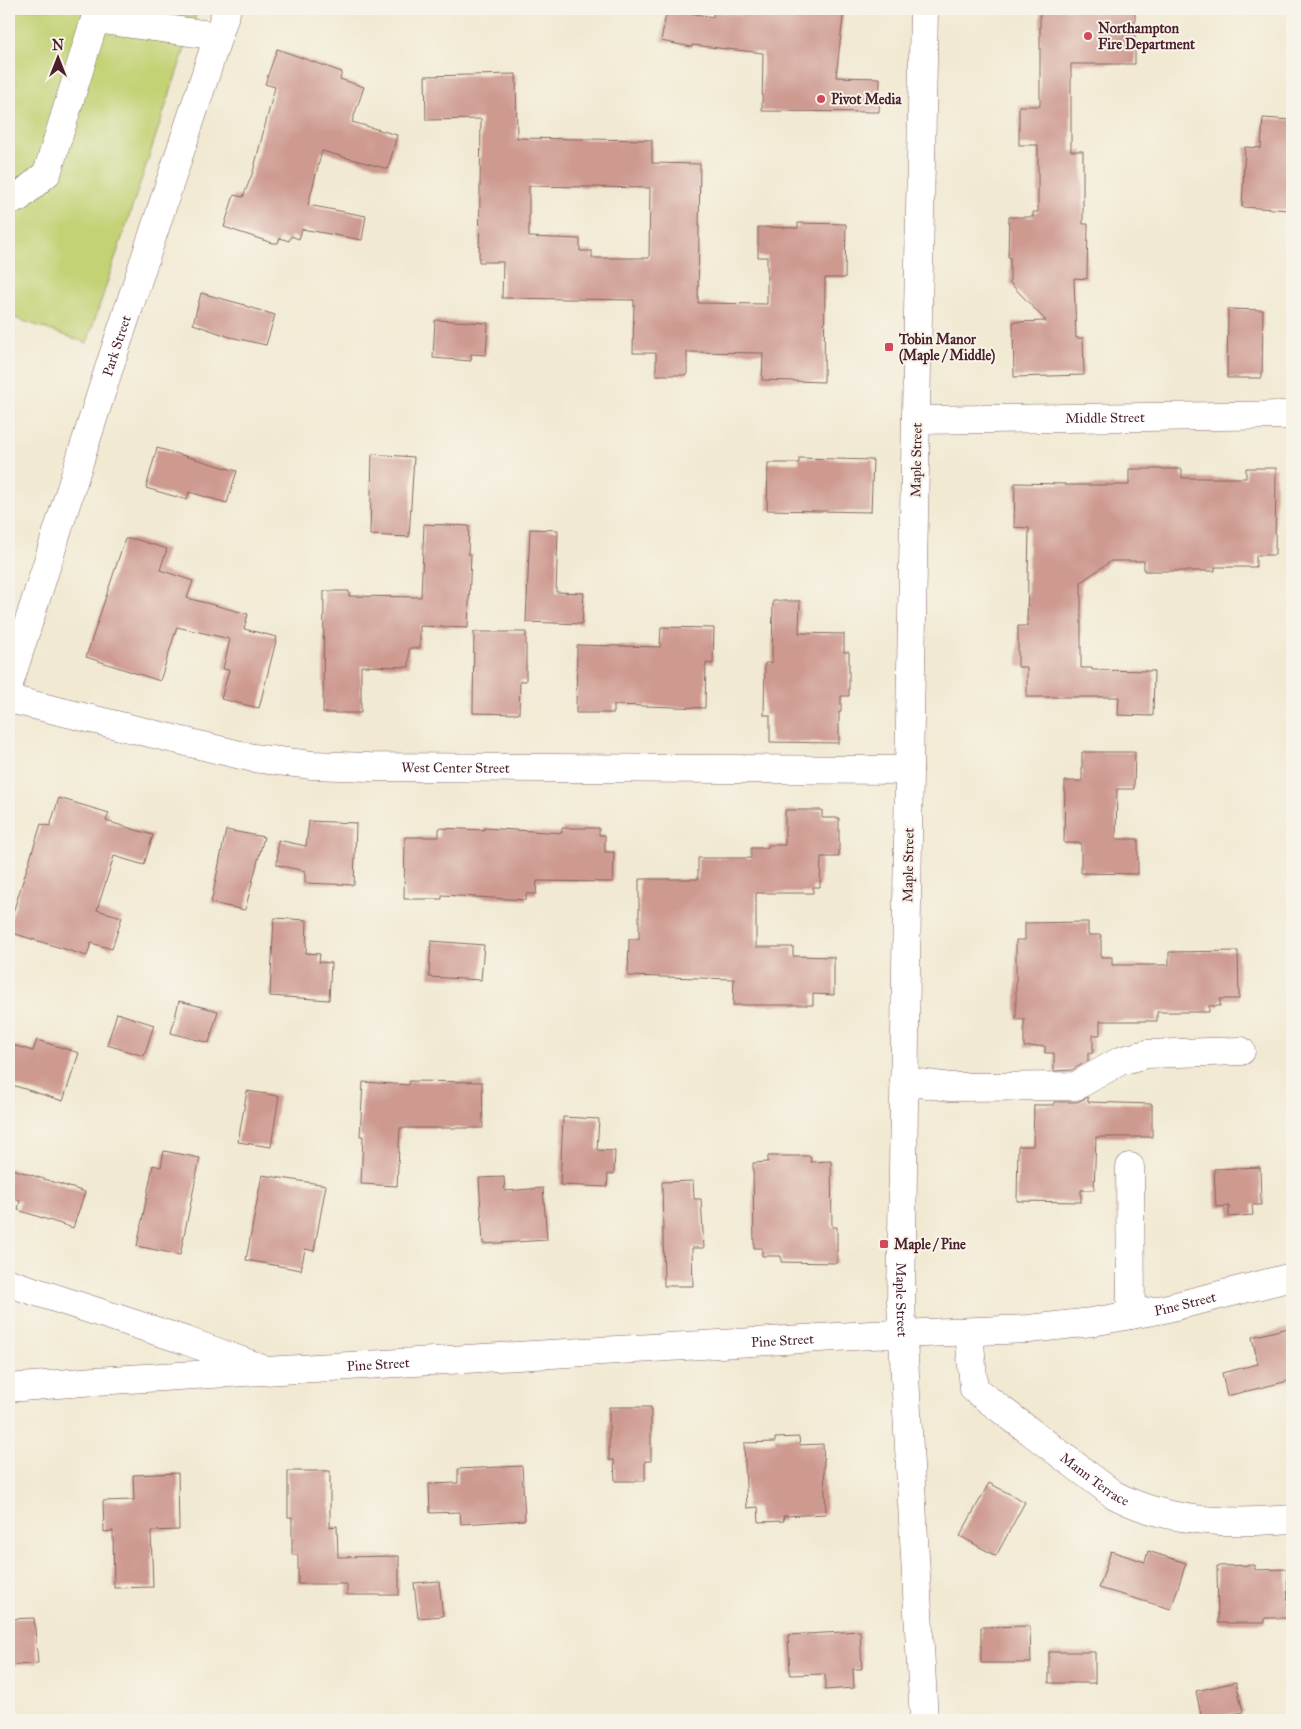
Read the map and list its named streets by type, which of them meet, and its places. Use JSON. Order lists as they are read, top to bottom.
{
  "streets": {
    "street": [
      "Park Street",
      "Middle Street",
      "Maple Street",
      "West Center Street",
      "Pine Street",
      "Mann Terrace"
    ]
  },
  "crossings": [
    ["Middle Street", "Maple Street"],
    ["Maple Street", "West Center Street"],
    ["Maple Street", "Pine Street"],
    ["Pine Street", "Mann Terrace"]
  ],
  "places": {
    "other": ["Northampton Fire Department", "Pivot Media"],
    "transit": ["Tobin Manor (Maple / Middle)", "Maple / Pine"]
  },
  "north": "top"
}
